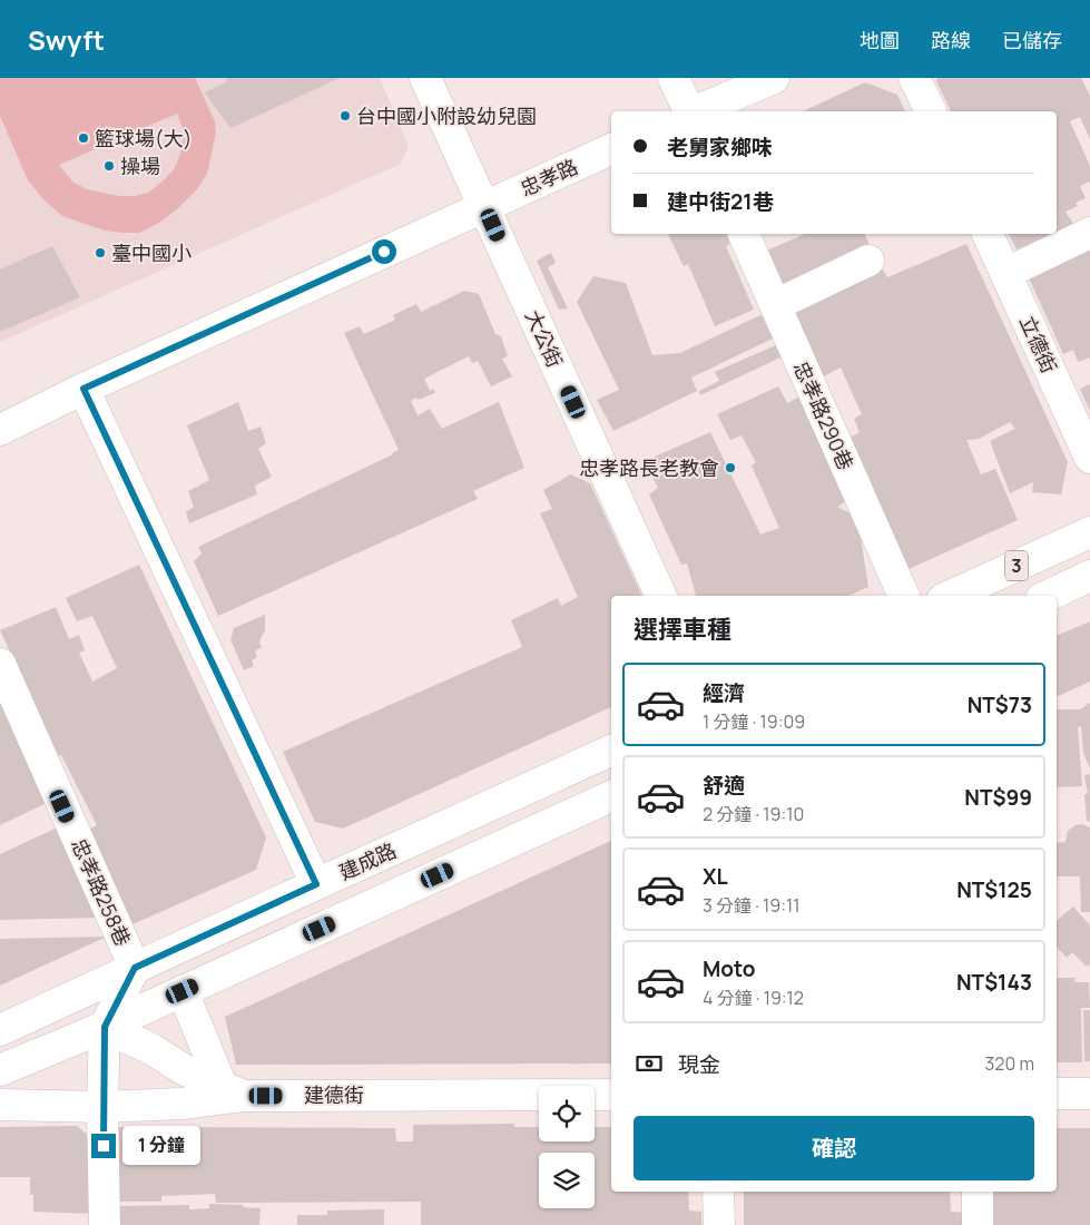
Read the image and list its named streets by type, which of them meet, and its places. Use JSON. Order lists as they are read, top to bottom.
{
  "streets": {
    "street": [
      "忠孝路",
      "大公街",
      "立德街",
      "忠孝路290巷",
      "3",
      "建成路",
      "忠孝路258巷",
      "建德街"
    ]
  },
  "crossings": [
    ["忠孝路", "大公街"],
    ["建成路", "忠孝路258巷"]
  ],
  "places": [
    "台中國小附設幼兒園",
    "籃球場(大)",
    "操場",
    "臺中國小",
    "忠孝路長老教會"
  ],
  "page": {
    "header": "Swyft",
    "nav": ["地圖", "路線", "已儲存"],
    "banner": ["老舅家鄉味", "建中街21巷"],
    "heading": "選擇車種",
    "list": [
      {
        "name": "經濟",
        "note": "1 分鐘 · 19:09",
        "value": "NT$73"
      },
      {
        "name": "舒適",
        "note": "2 分鐘 · 19:10",
        "value": "NT$99"
      },
      {
        "name": "XL",
        "note": "3 分鐘 · 19:11",
        "value": "NT$125"
      },
      {
        "name": "Moto",
        "note": "4 分鐘 · 19:12",
        "value": "NT$143"
      }
    ],
    "pay": ["現金", "320 m"],
    "buttons": "確認",
    "bubble": "1 分鐘"
  }
}
